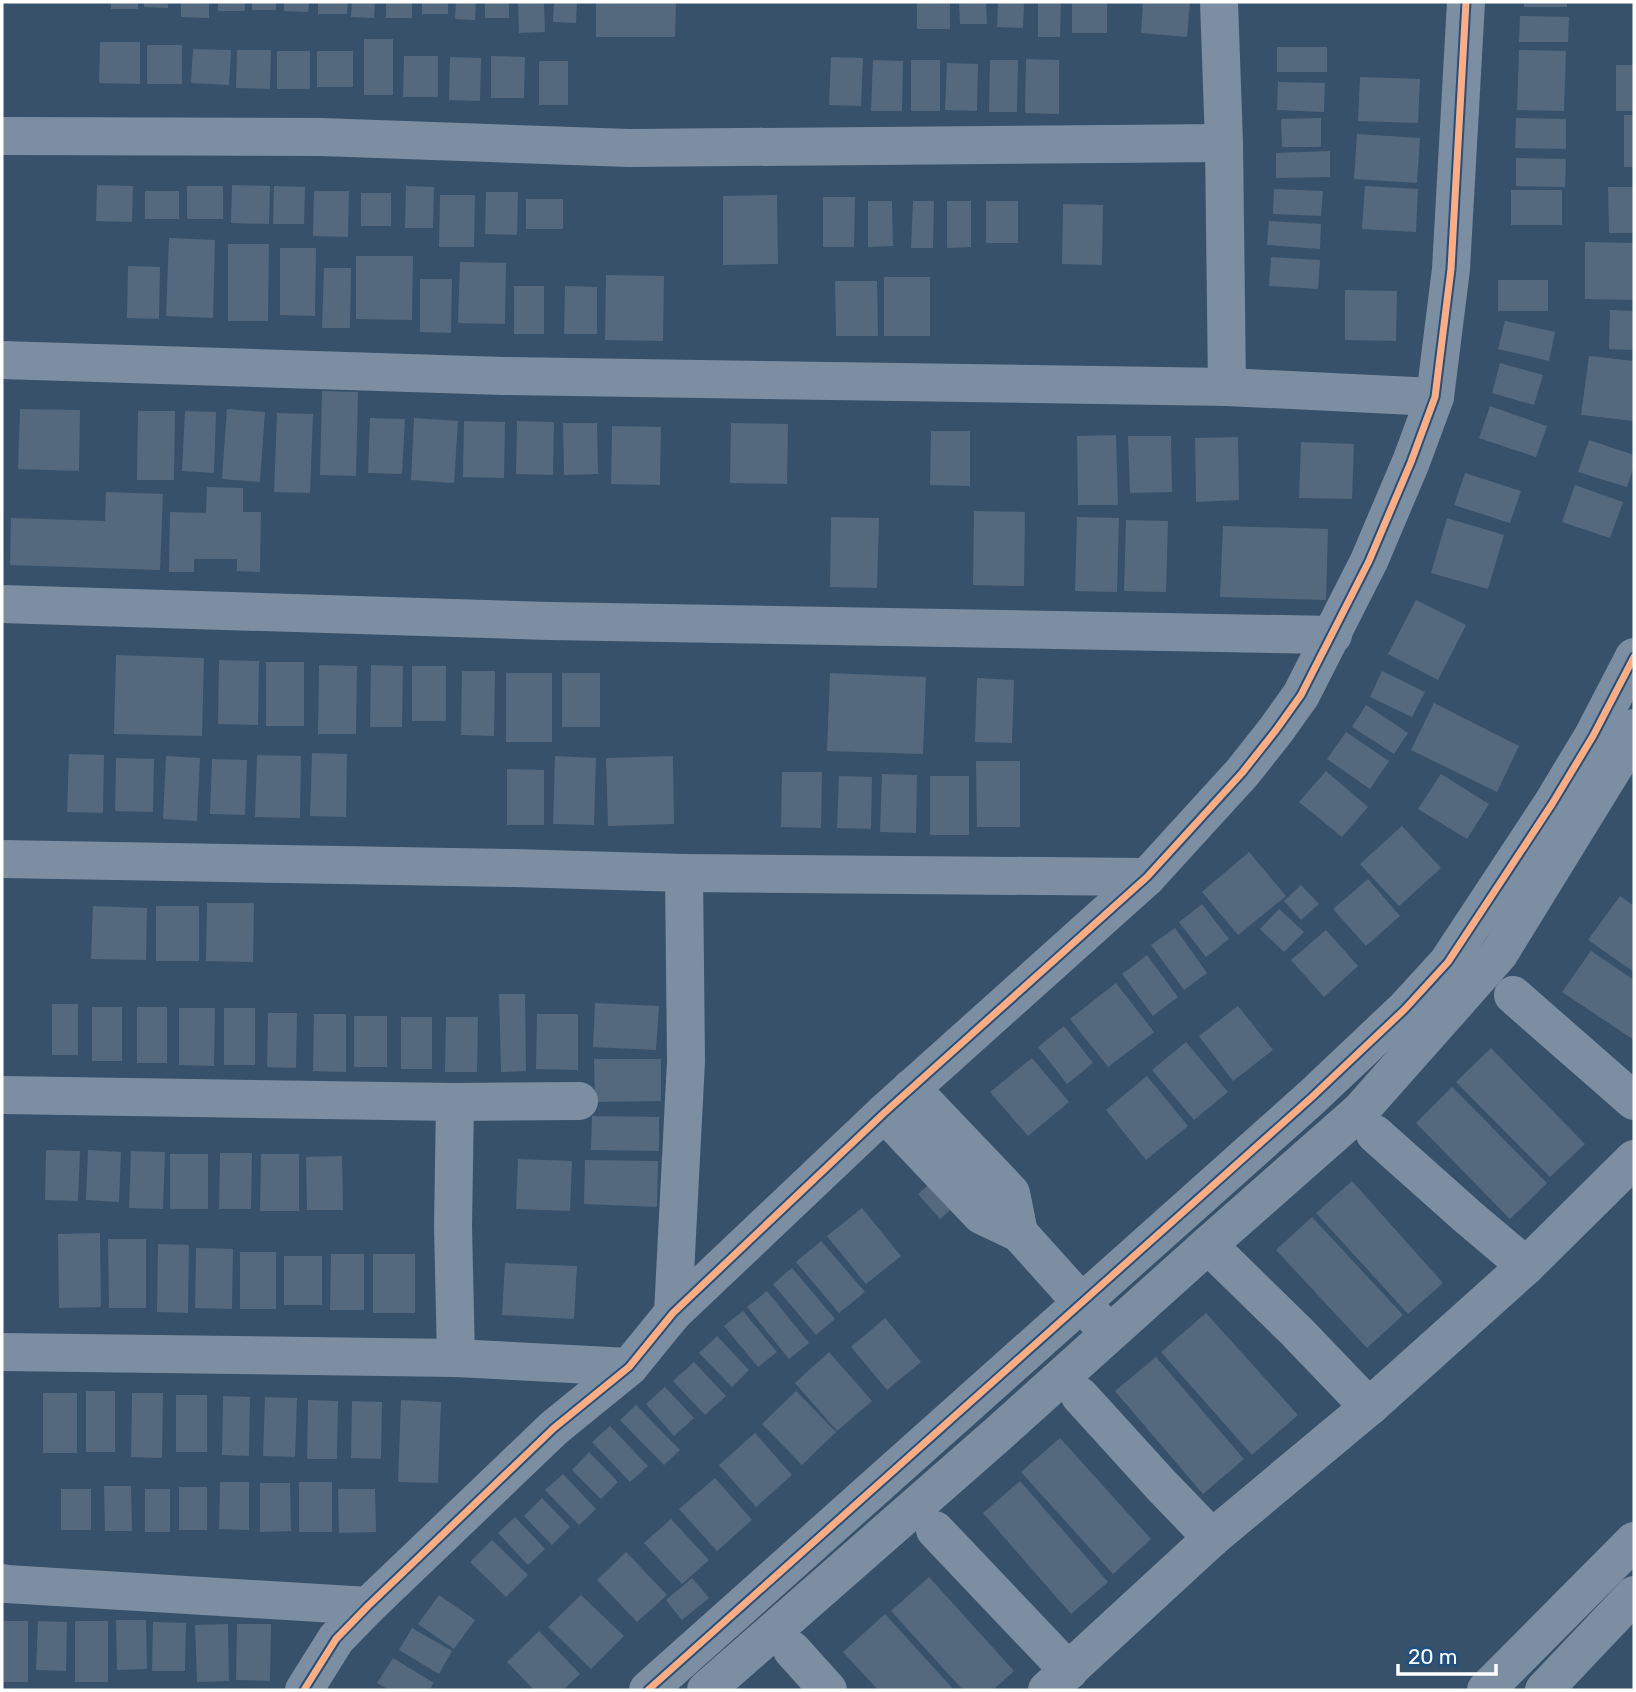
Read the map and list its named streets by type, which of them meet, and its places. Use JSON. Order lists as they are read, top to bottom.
{
  "scale_bar": "20 m"
}
